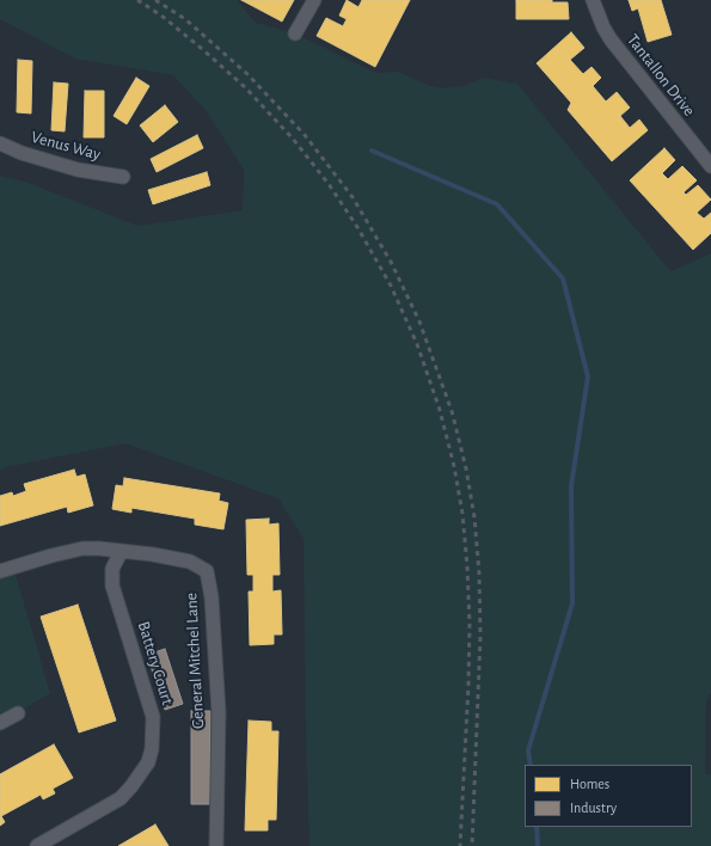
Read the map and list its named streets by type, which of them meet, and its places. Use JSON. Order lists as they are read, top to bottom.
{
  "streets": {
    "street": [
      "Tantallon Drive",
      "Venus Way",
      "General Mitchel Lane",
      "Battery Court"
    ]
  },
  "crossings": [
    ["General Mitchel Lane", "Battery Court"]
  ],
  "legend": ["Homes", "Industry"]
}
